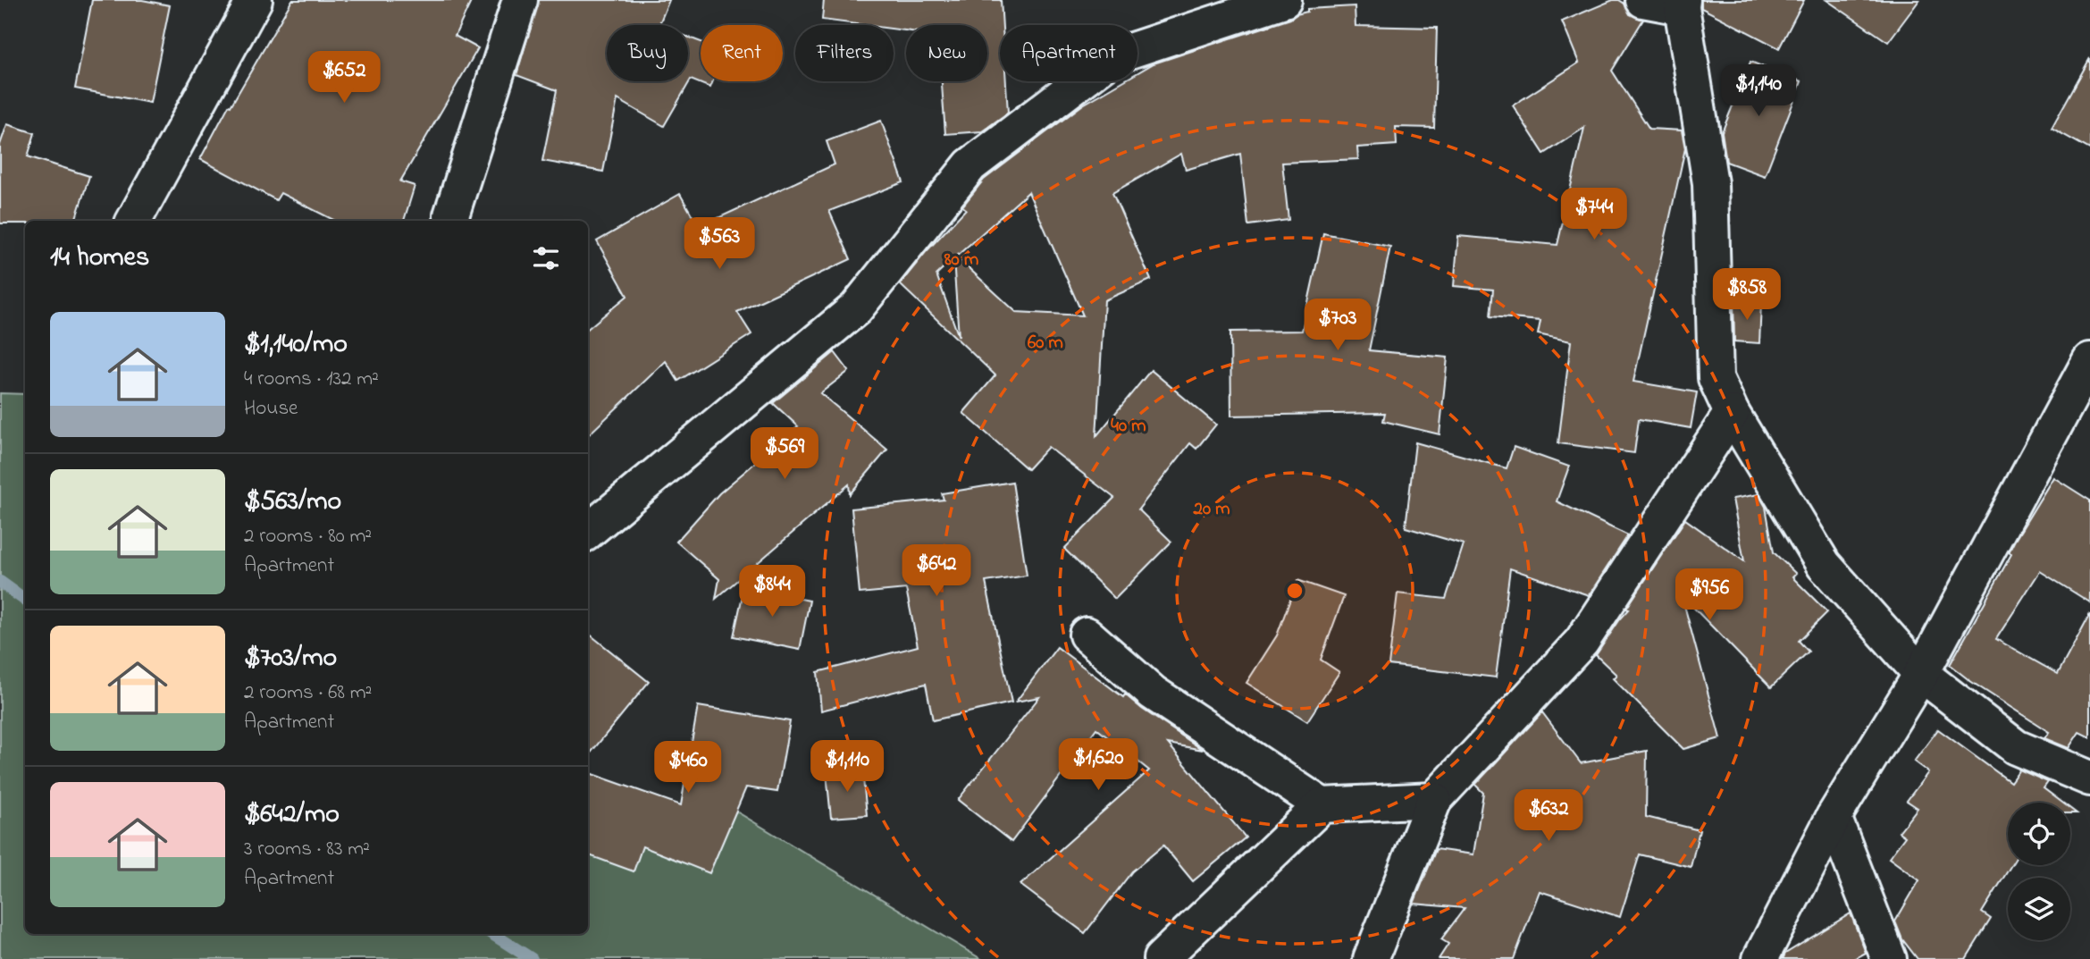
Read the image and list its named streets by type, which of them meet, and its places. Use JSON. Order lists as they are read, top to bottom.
{
  "page": {
    "chip": [
      "Buy",
      "Rent",
      "Filters",
      "New",
      "Apartment"
    ],
    "price": [
      "$652",
      "$1,140",
      "$744",
      "$563",
      "$858",
      "$703",
      "$569",
      "$642",
      "$844",
      "$956",
      "$1,620",
      "$1,110",
      "$460",
      "$632"
    ],
    "heading": "14 homes",
    "list": [
      {
        "name": "$1,140/mo",
        "note": "4 rooms · 132 m² · House"
      },
      {
        "name": "$563/mo",
        "note": "2 rooms · 80 m² · Apartment"
      },
      {
        "name": "$703/mo",
        "note": "2 rooms · 68 m² · Apartment"
      },
      {
        "name": "$642/mo",
        "note": "3 rooms · 83 m² · Apartment"
      }
    ]
  },
  "rings": [
    "80 m",
    "60 m",
    "40 m",
    "20 m"
  ]
}
